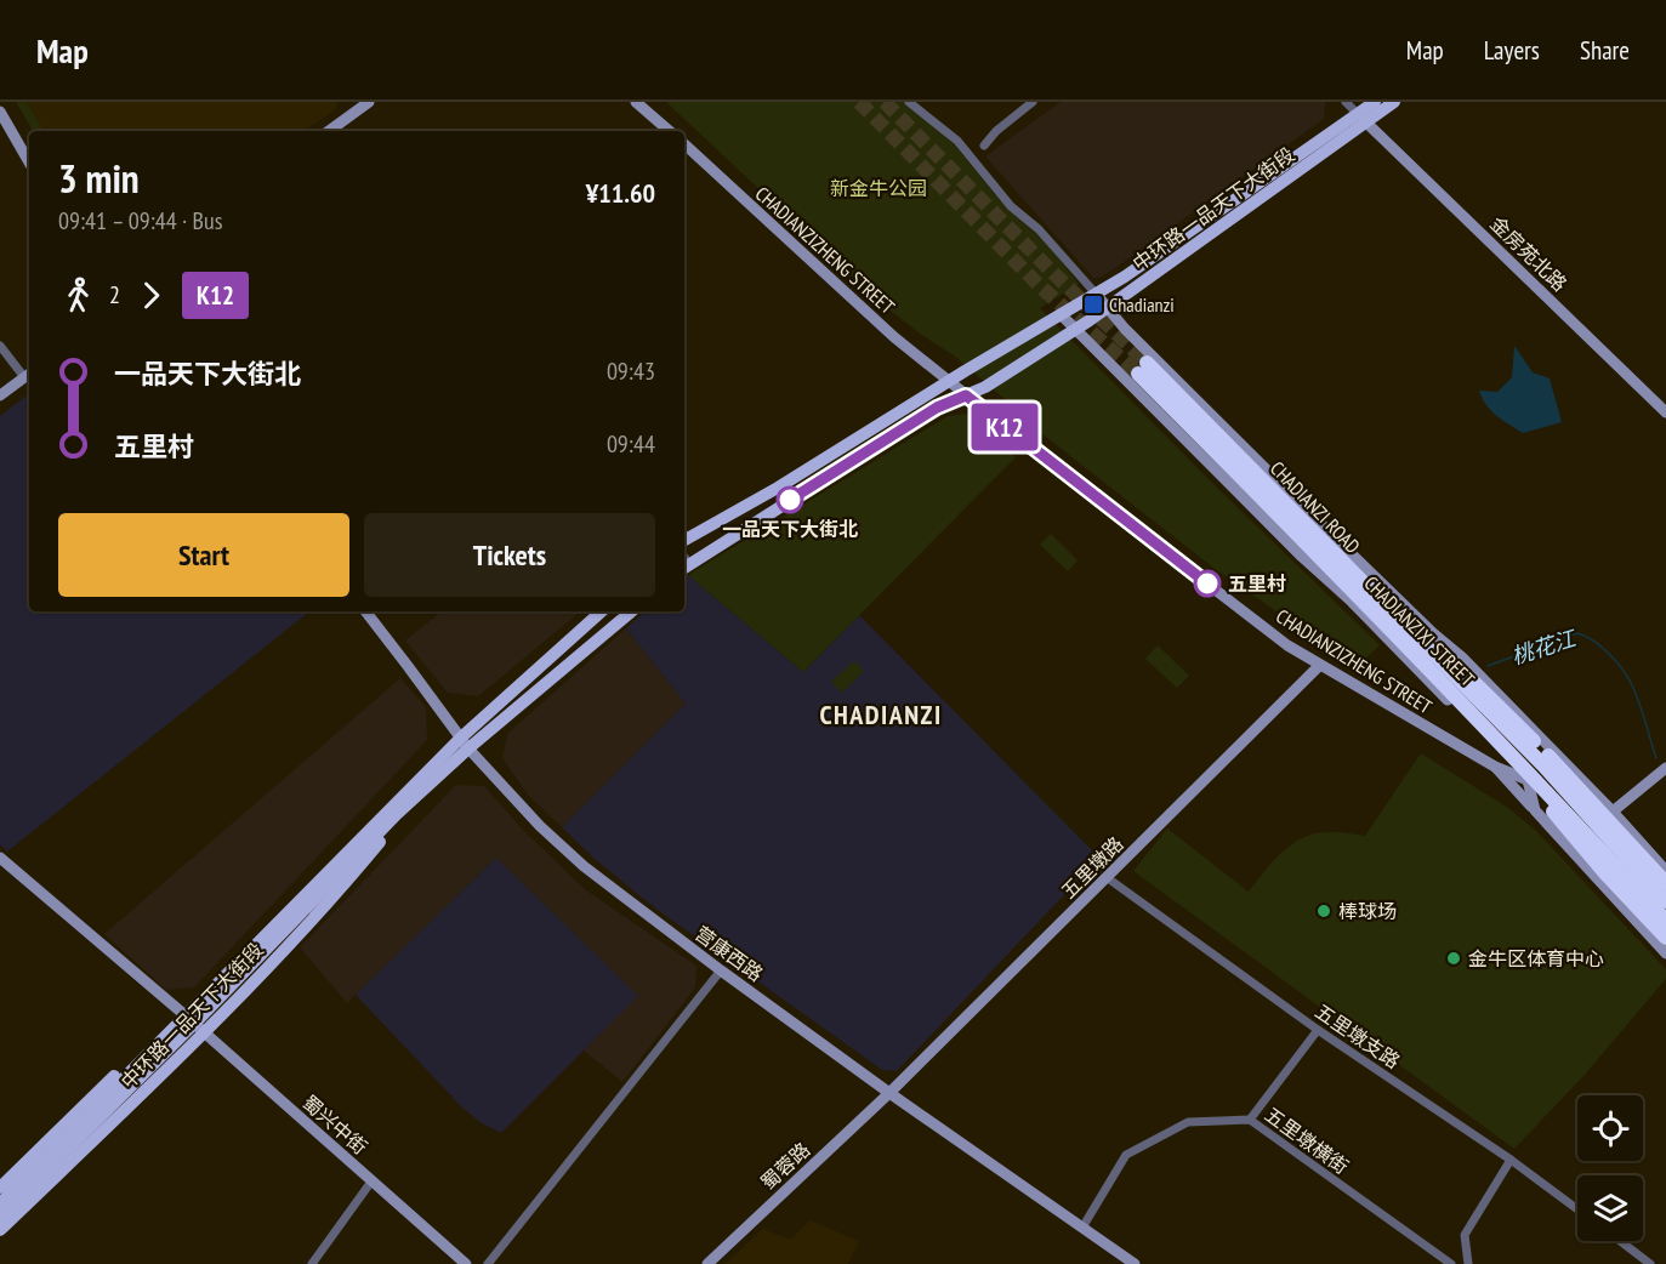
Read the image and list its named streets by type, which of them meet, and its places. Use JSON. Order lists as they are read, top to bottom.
{
  "streets": {
    "highway": ["CHADIANZI ROAD", "CHADIANZIXI STREET"],
    "main road": ["中环路一品天下大街段"],
    "street": [
      "CHADIANZIZHENG STREET",
      "金房苑北路",
      "五里墩路",
      "营康西路",
      "五里墩支路",
      "蜀兴中街",
      "五里墩横街",
      "蜀蓉路"
    ]
  },
  "crossings": [
    ["中环路一品天下大街段", "CHADIANZIZHENG STREET"],
    ["中环路一品天下大街段", "金房苑北路"],
    ["中环路一品天下大街段", "营康西路"],
    ["中环路一品天下大街段", "蜀兴中街"],
    ["CHADIANZIZHENG STREET", "CHADIANZIXI STREET"],
    ["CHADIANZIZHENG STREET", "五里墩路"],
    ["CHADIANZI ROAD", "CHADIANZIXI STREET"],
    ["五里墩路", "营康西路"],
    ["五里墩路", "五里墩支路"],
    ["五里墩路", "蜀蓉路"],
    ["营康西路", "五里墩横街"],
    ["营康西路", "蜀蓉路"]
  ],
  "districts": ["CHADIANZI"],
  "water": ["桃花江"],
  "parks": ["新金牛公园"],
  "places": {
    "transit": ["Chadianzi"],
    "other": [
      "一品天下大街北",
      "五里村",
      "棒球场",
      "金牛区体育中心"
    ]
  },
  "lines": ["bus line K12"],
  "page": {
    "header": "Map",
    "nav": ["Map", "Layers", "Share"],
    "on_map": "K12",
    "heading": ["3 min", "09:41 – 09:44 · Bus", "¥11.60"],
    "legs": ["2", "K12"],
    "list": [
      {
        "name": "一品天下大街北",
        "value": "09:43"
      },
      {
        "name": "五里村",
        "value": "09:44"
      }
    ],
    "buttons": ["Start", "Tickets"]
  }
}
